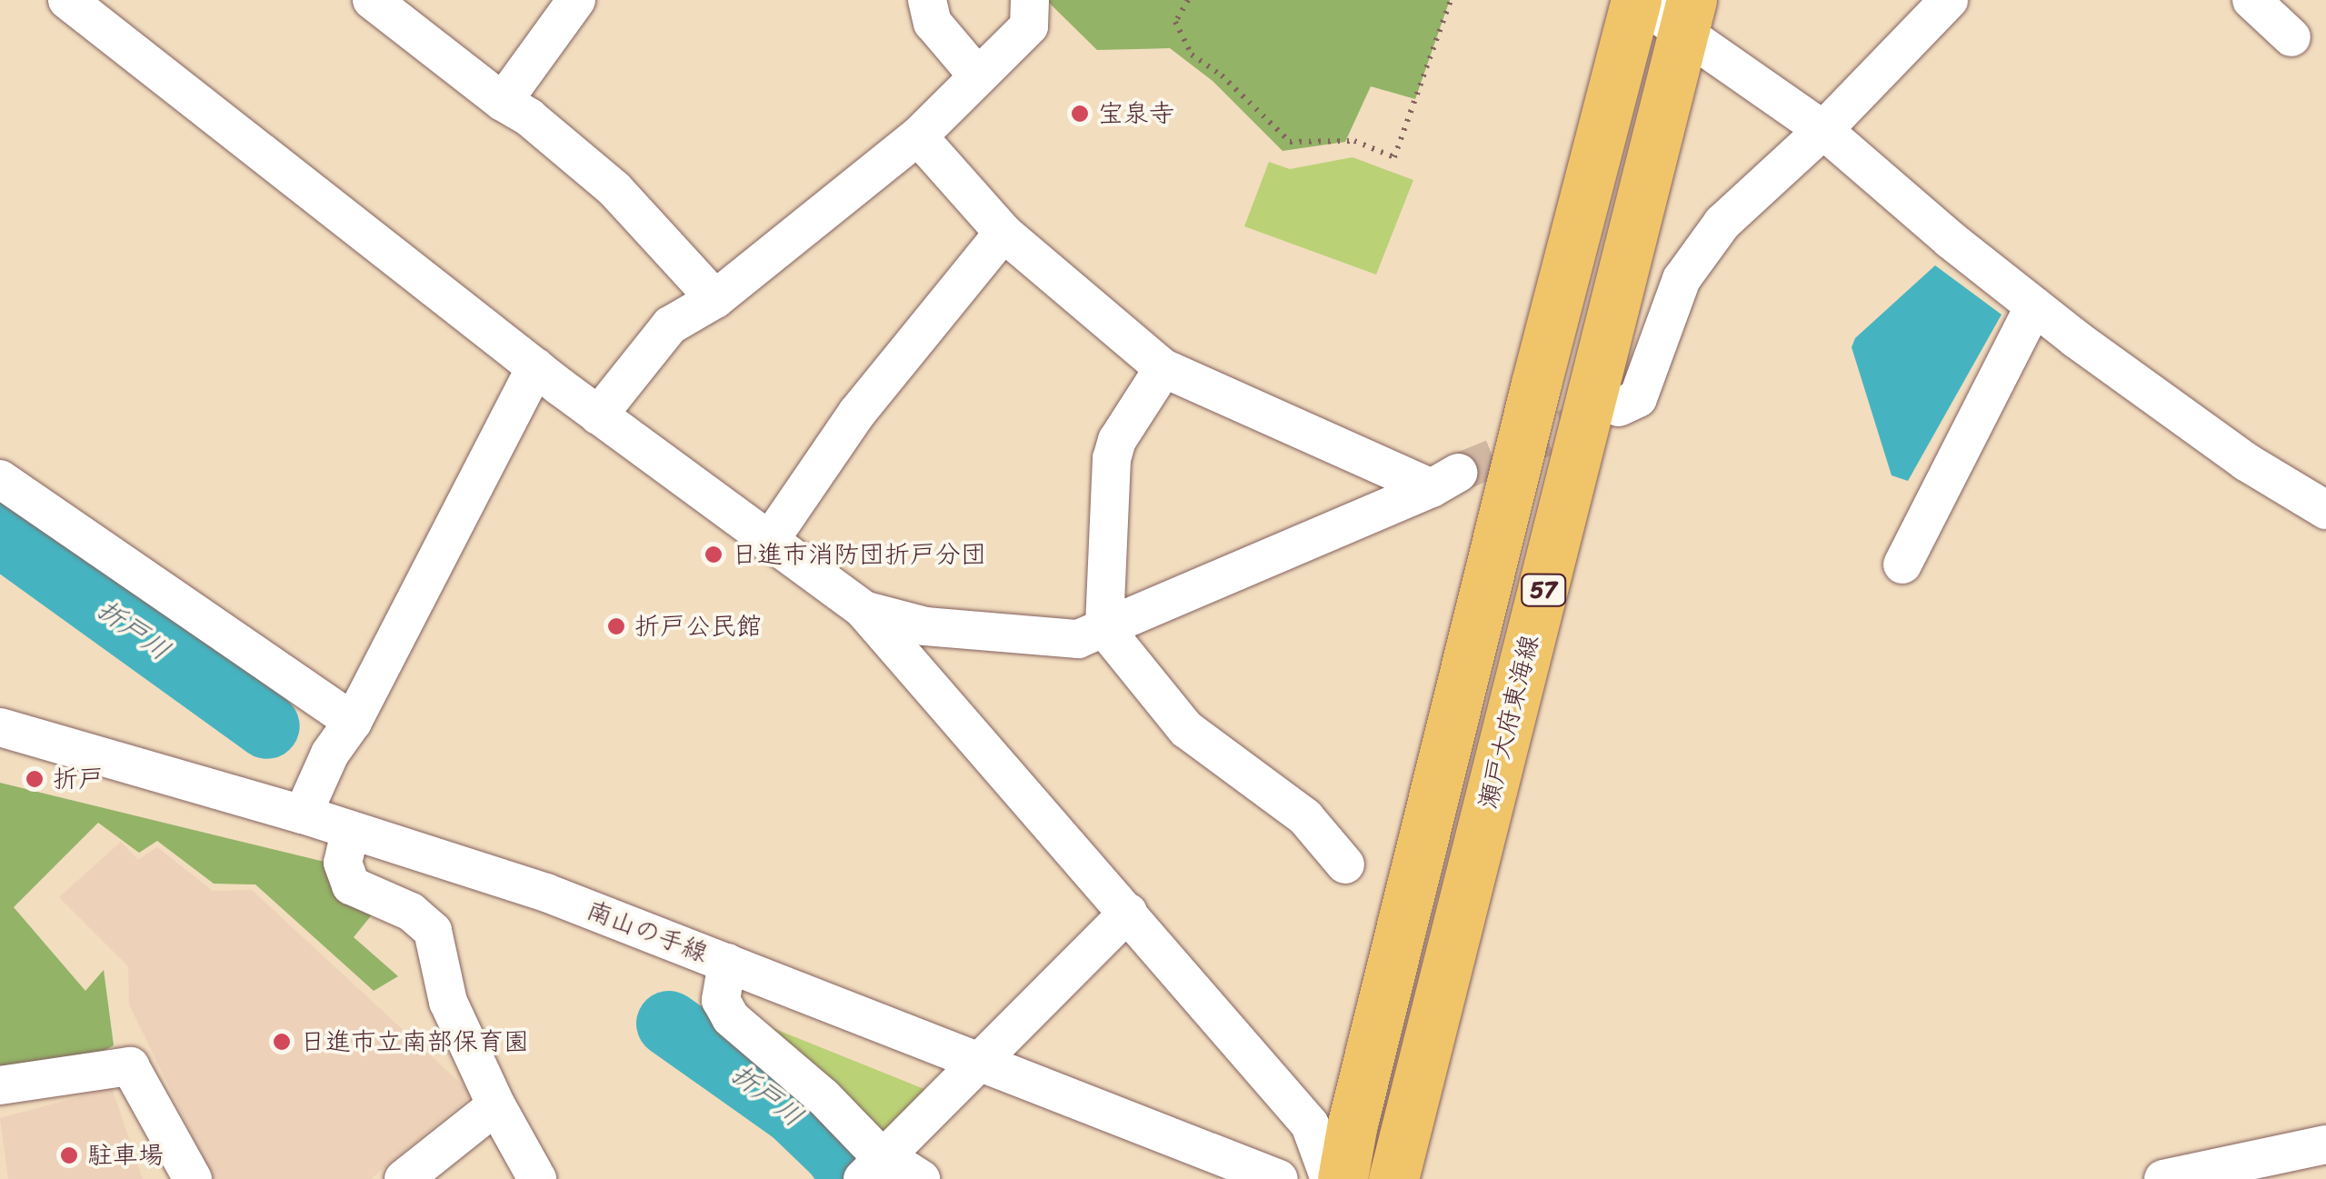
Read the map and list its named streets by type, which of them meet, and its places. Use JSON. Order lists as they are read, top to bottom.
{
  "streets": {
    "main road": ["57", "瀬戸大府東海線"],
    "street": ["南山の手線"]
  },
  "water": ["折戸川"],
  "places": [
    "宝泉寺",
    "日進市消防団折戸分団",
    "折戸公民館",
    "折戸",
    "日進市立南部保育園",
    "駐車場"
  ]
}
